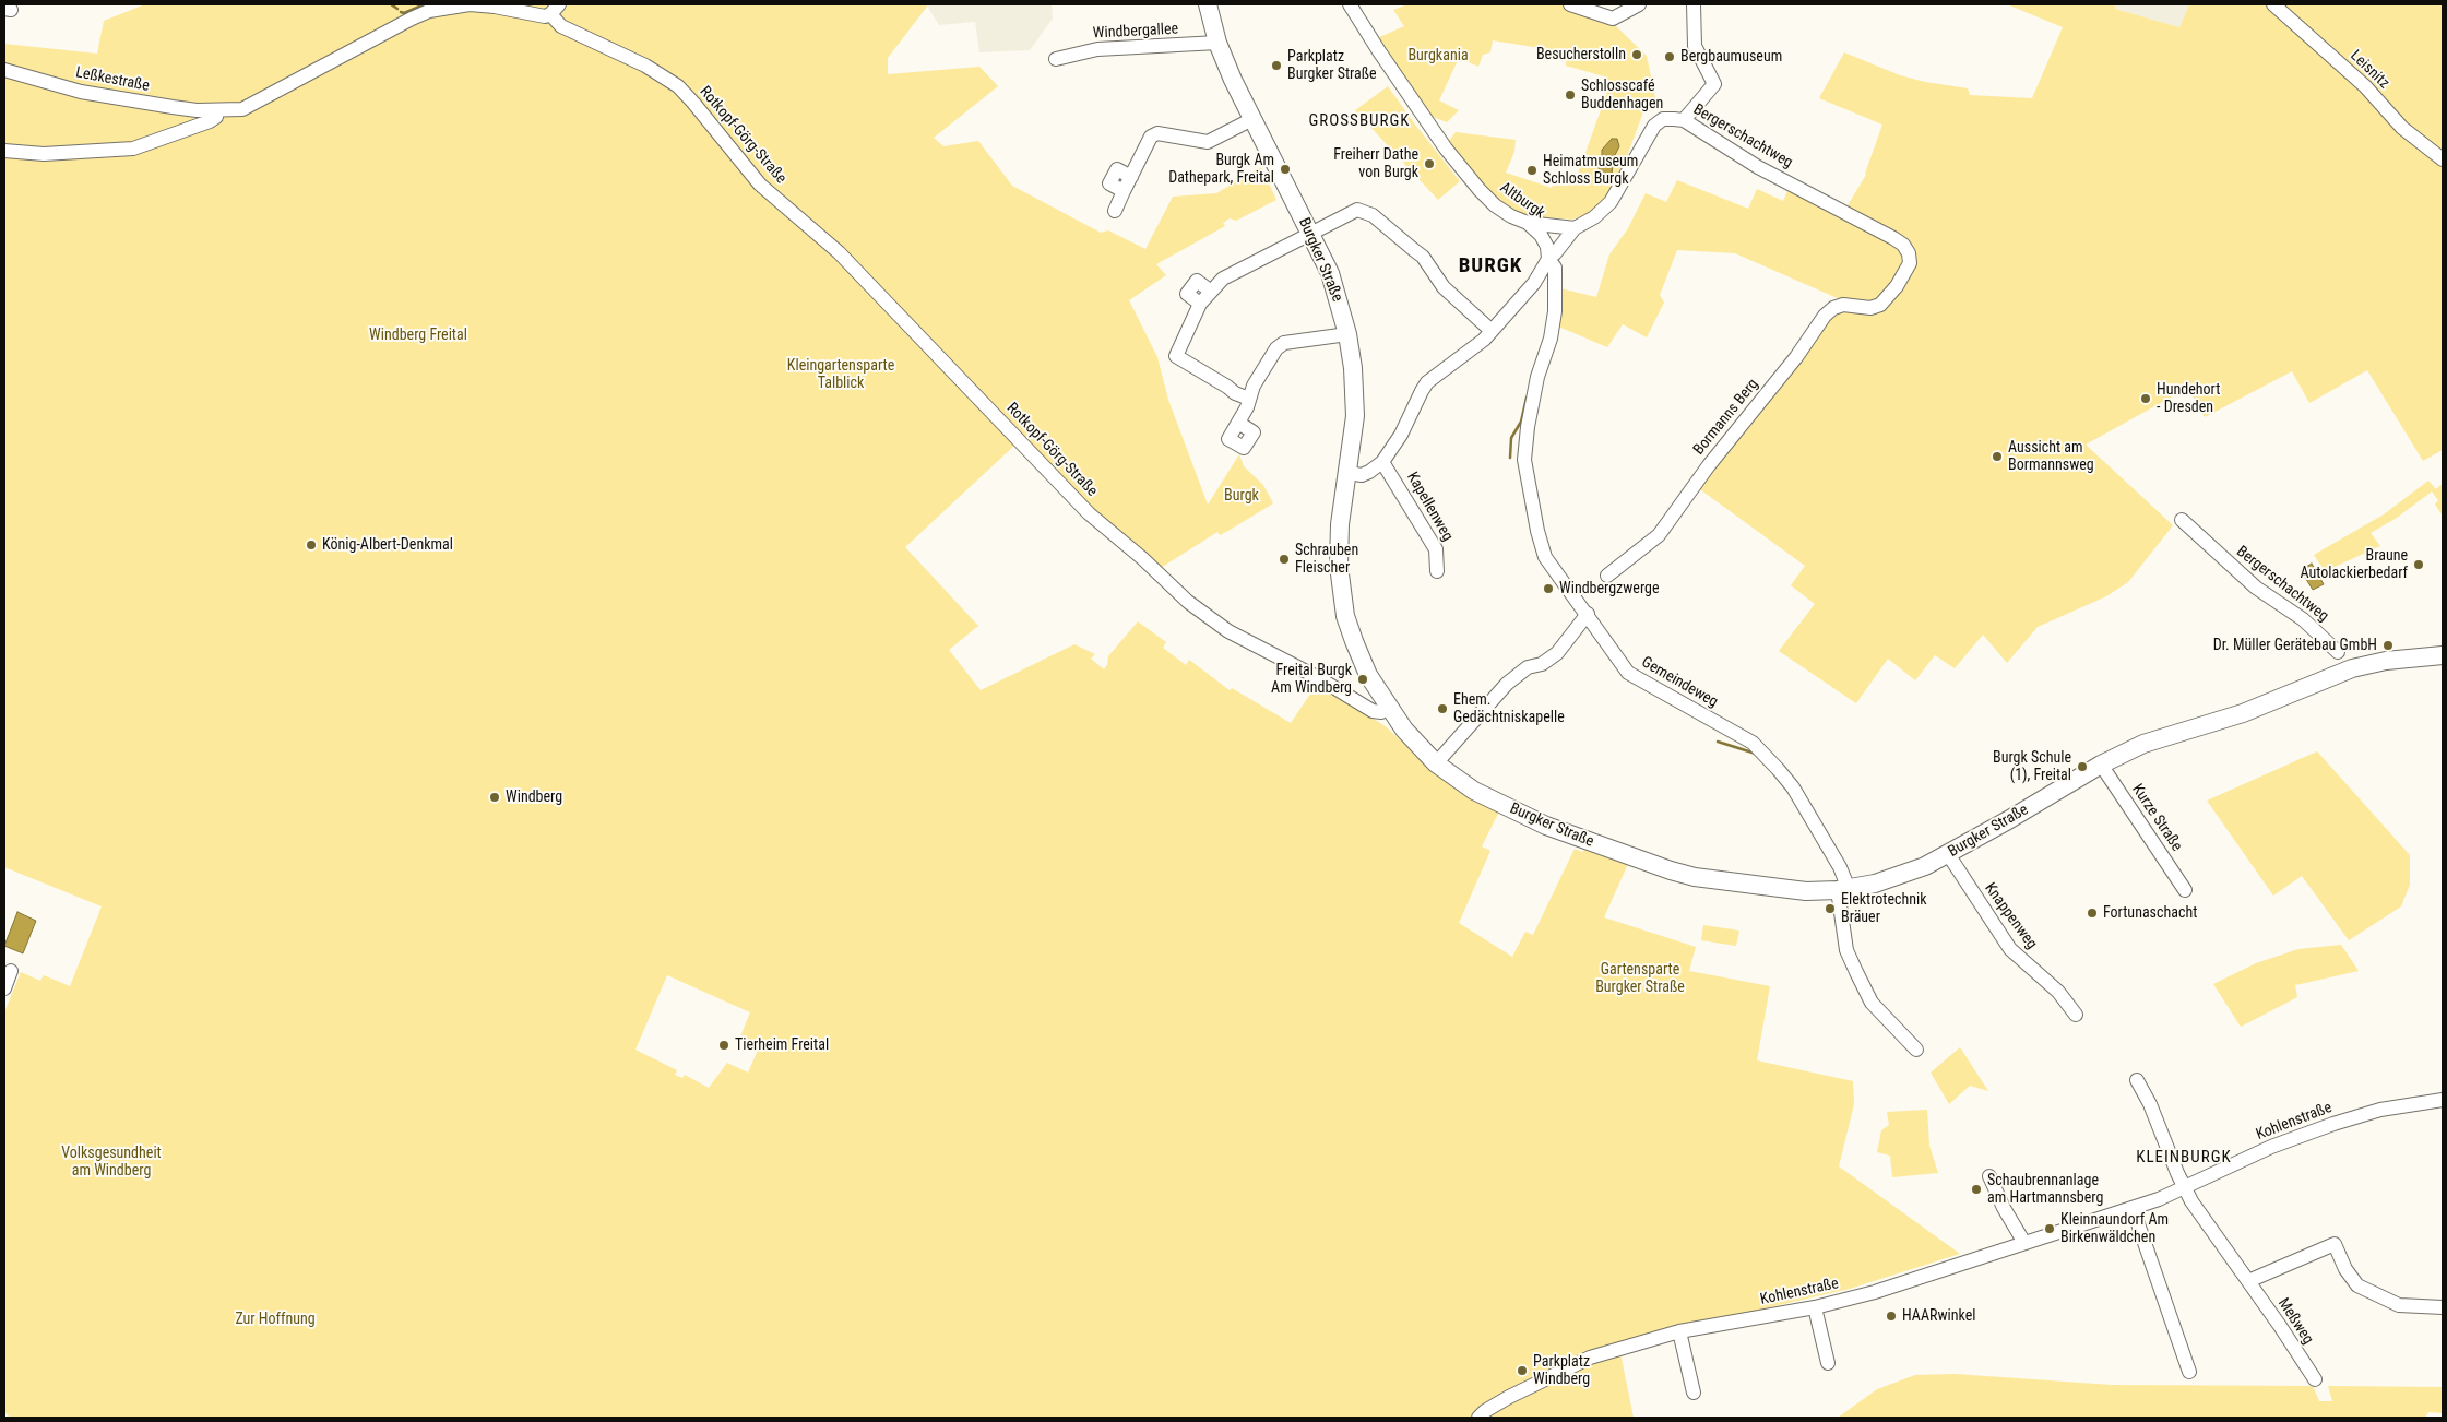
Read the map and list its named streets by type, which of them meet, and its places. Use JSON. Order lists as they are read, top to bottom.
{
  "streets": {
    "main road": ["Burgker Straße"],
    "street": [
      "Windbergallee",
      "Leisnitz",
      "Leßkestraße",
      "Rotkopf-Görg-Straße",
      "Bergerschachtweg",
      "Altburgk",
      "Bormanns Berg",
      "Kapellenweg",
      "Gemeindeweg",
      "Kurze Straße",
      "Knappenweg",
      "Kohlenstraße",
      "Meßweg"
    ]
  },
  "crossings": [
    ["Windbergallee", "Burgker Straße"],
    ["Leßkestraße", "Rotkopf-Görg-Straße"],
    ["Rotkopf-Görg-Straße", "Burgker Straße"],
    ["Bergerschachtweg", "Altburgk"],
    ["Bergerschachtweg", "Bormanns Berg"],
    ["Bergerschachtweg", "Gemeindeweg"],
    ["Altburgk", "Gemeindeweg"],
    ["Burgker Straße", "Gemeindeweg"],
    ["Burgker Straße", "Kurze Straße"],
    ["Burgker Straße", "Knappenweg"],
    ["Kohlenstraße", "Meßweg"]
  ],
  "districts": ["GROSSBURGK", "BURGK", "KLEINBURGK"],
  "parks": [
    "Burgkania",
    "Windberg Freital",
    "Kleingartensparte Talblick",
    "Burgk",
    "Gartensparte Burgker Straße",
    "Volksgesundheit am Windberg",
    "Zur Hoffnung"
  ],
  "places": [
    "Besucherstolln",
    "Bergbaumuseum",
    "Parkplatz Burgker Straße",
    "Schlosscafé Buddenhagen",
    "Freiherr Dathe von Burgk",
    "Burgk Am Dathepark, Freital",
    "Heimatmuseum Schloss Burgk",
    "Hundehort - Dresden",
    "Aussicht am Bormannsweg",
    "König-Albert-Denkmal",
    "Schrauben Fleischer",
    "Braune Autolackierbedarf",
    "Windbergzwerge",
    "Dr. Müller Gerätebau GmbH",
    "Freital Burgk Am Windberg",
    "Ehem. Gedächtniskapelle",
    "Burgk Schule (1), Freital",
    "Windberg",
    "Elektrotechnik Bräuer",
    "Fortunaschacht",
    "Tierheim Freital",
    "Schaubrennanlage am Hartmannsberg",
    "Kleinnaundorf Am Birkenwäldchen",
    "HAARwinkel",
    "Parkplatz Windberg"
  ]
}
